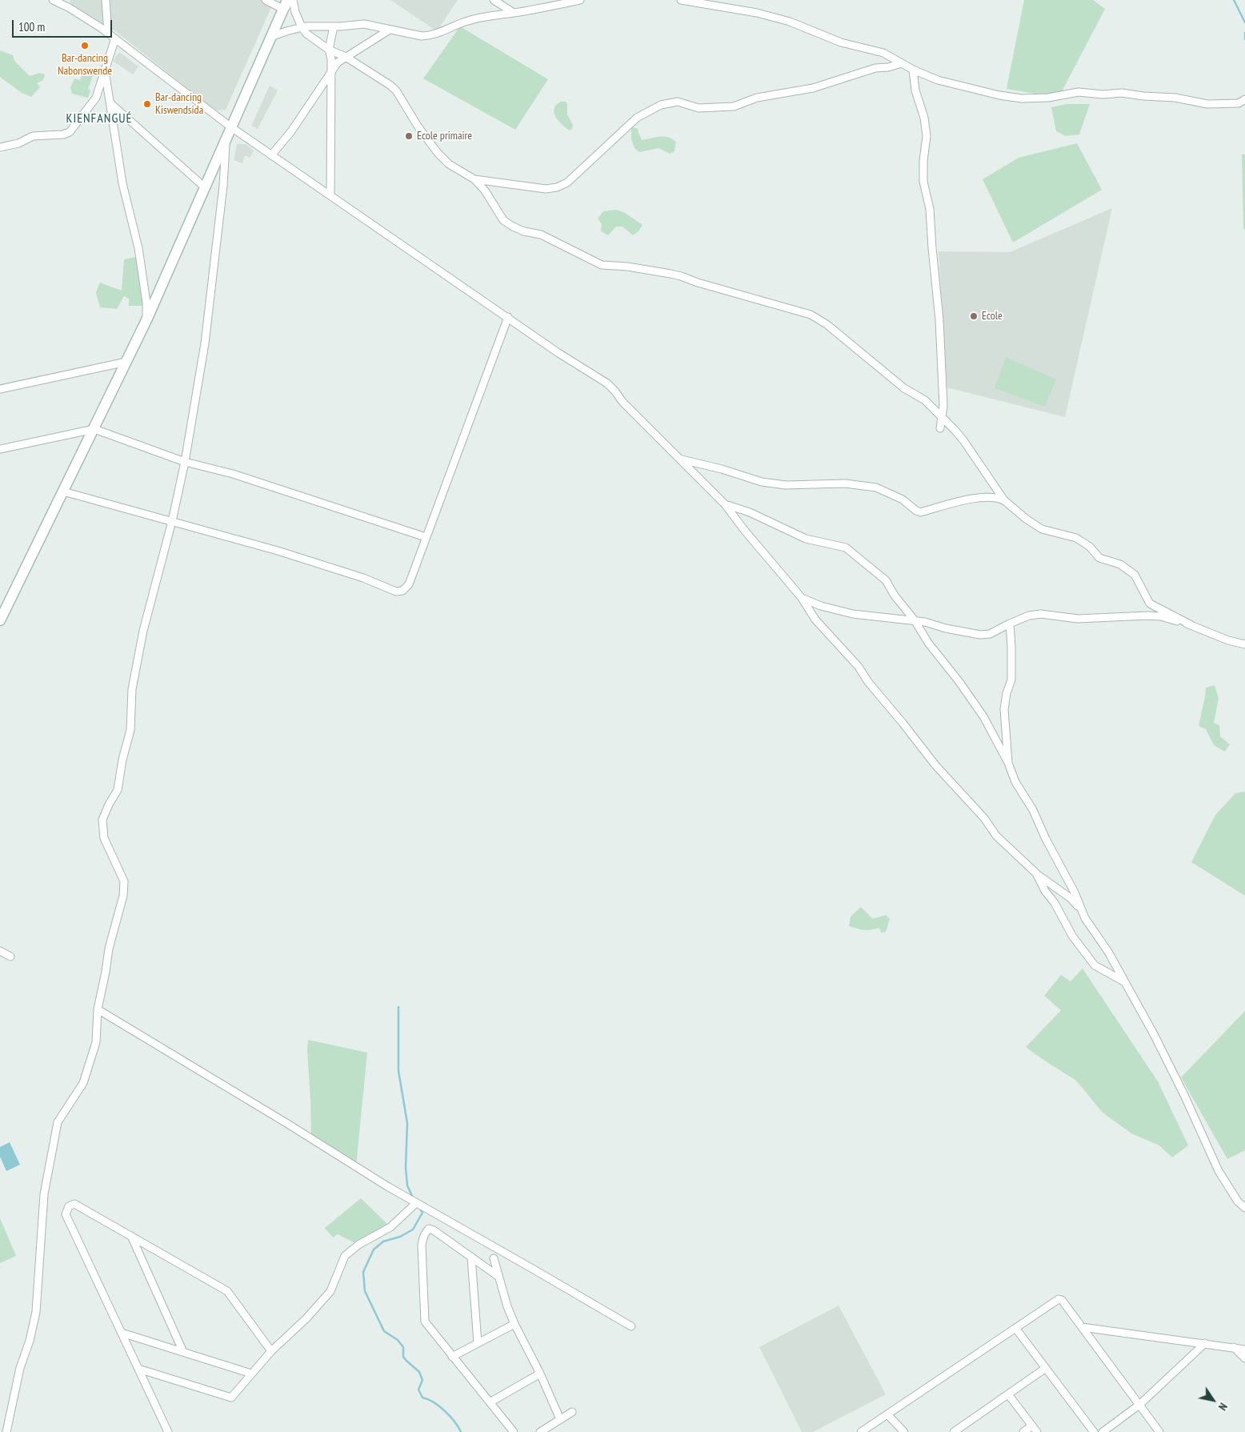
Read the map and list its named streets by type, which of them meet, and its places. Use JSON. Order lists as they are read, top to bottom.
{
  "districts": ["KIENFANGUÉ"],
  "places": [
    "Bar-dancing Nabonswende",
    "Bar-dancing Kiswendsida",
    "Ecole primaire",
    "Ecole"
  ],
  "scale_bar": "100 m",
  "north": "bottom right"
}
